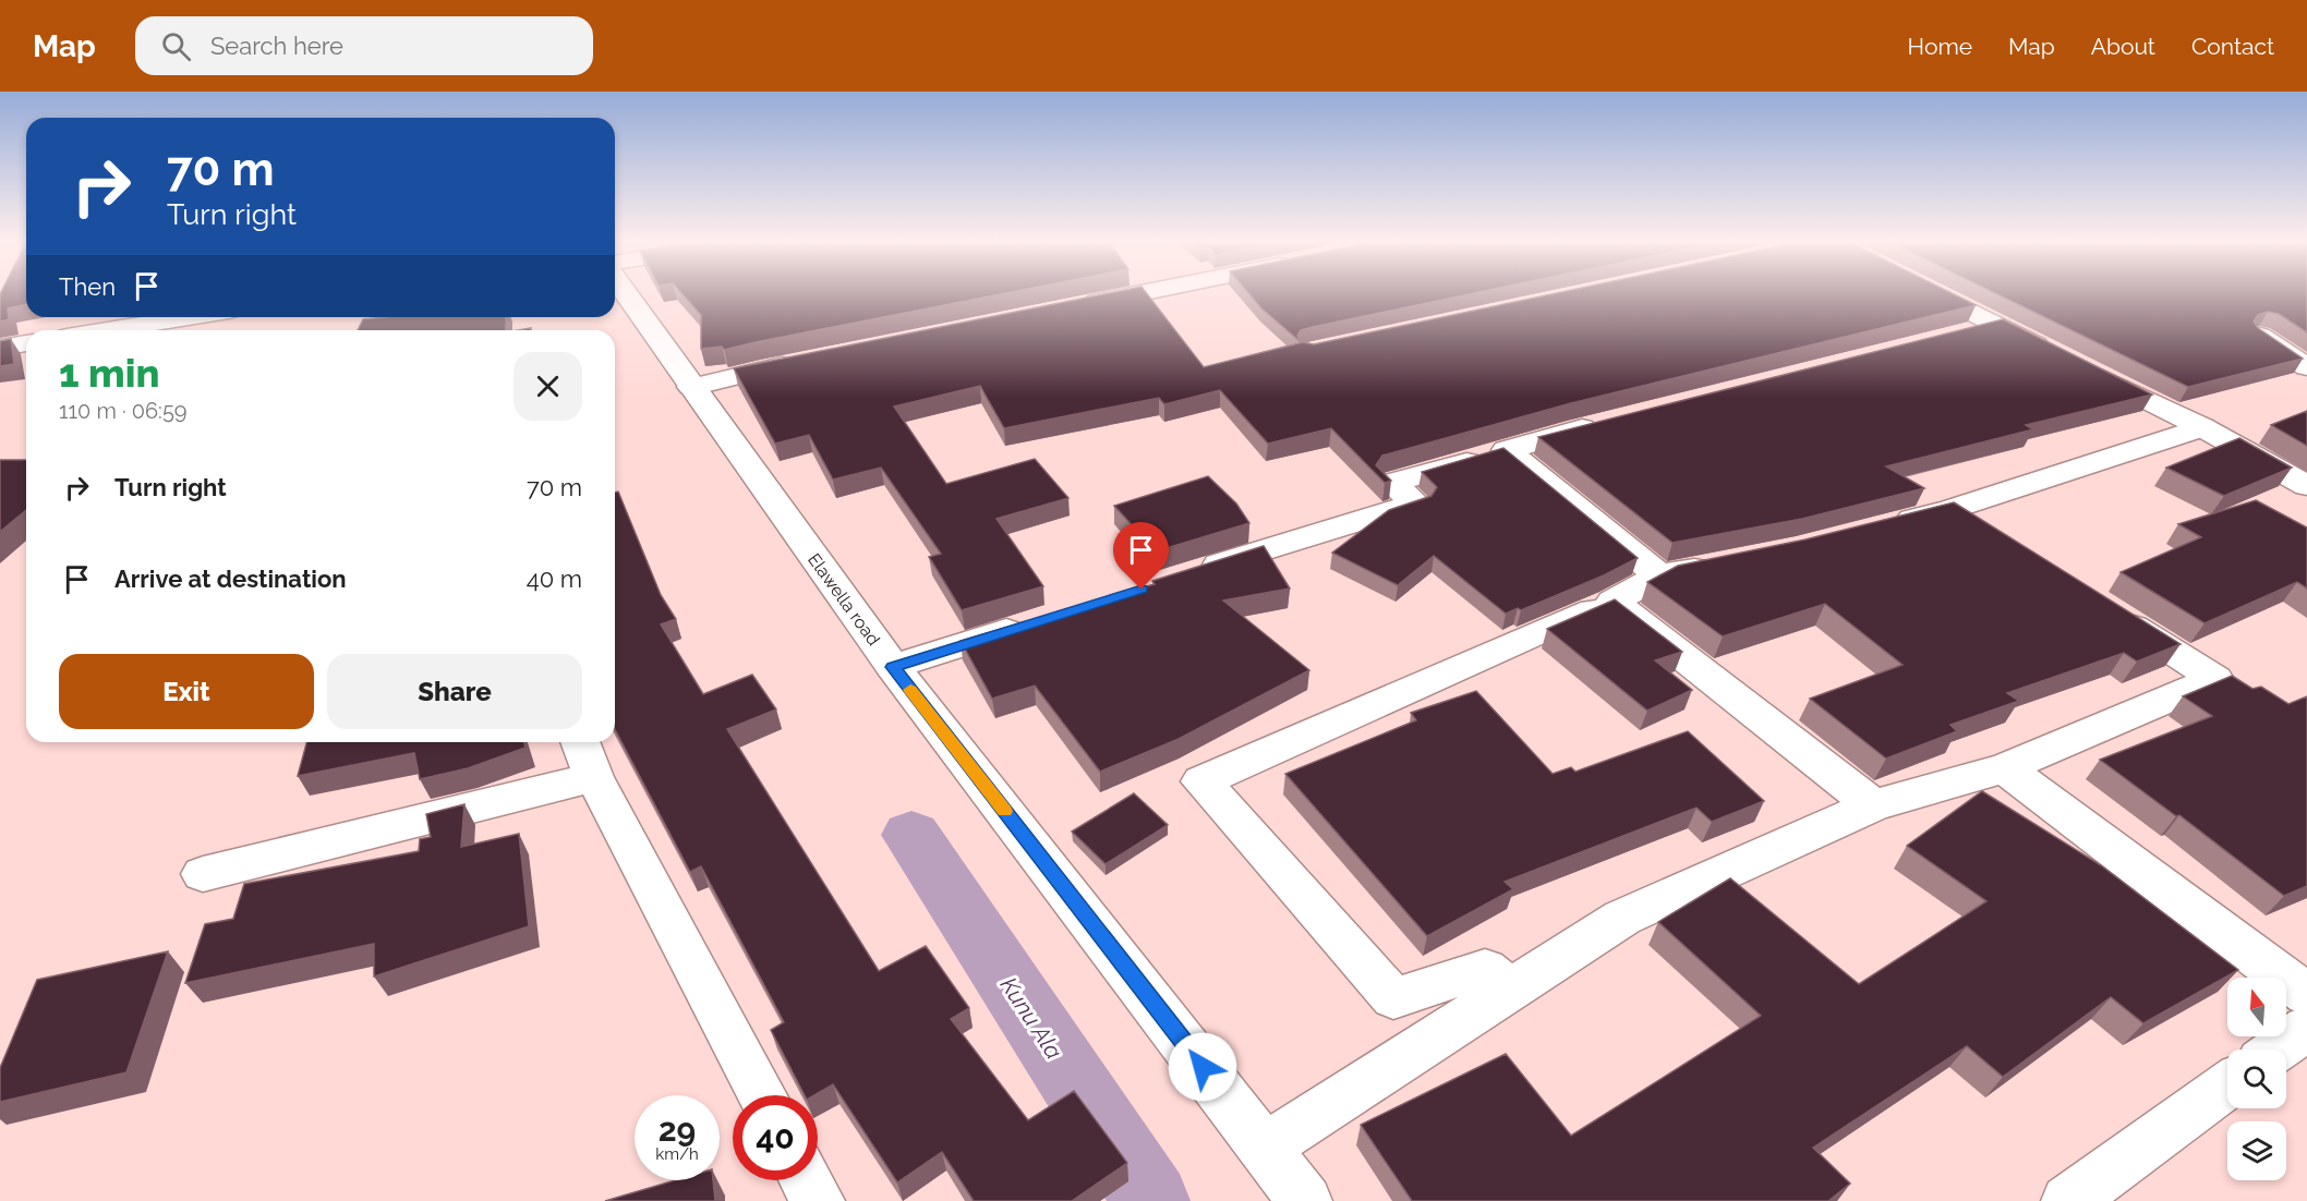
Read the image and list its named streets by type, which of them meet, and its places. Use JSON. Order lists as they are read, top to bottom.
{
  "streets": {
    "street": ["Elawella road"]
  },
  "water": ["Kunu Ala"],
  "north": "top",
  "page": {
    "header": "Map",
    "search": "Search here",
    "nav": [
      "Home",
      "Map",
      "About",
      "Contact"
    ],
    "turn": ["70 m", "Turn right"],
    "then": "Then",
    "heading": ["1 min", "110 m · 06:59"],
    "list": [
      {
        "name": "Turn right",
        "value": "70 m"
      },
      {
        "name": "Arrive at destination",
        "value": "40 m"
      }
    ],
    "buttons": ["Exit", "Share"],
    "speed": "29 km/h",
    "limit": "40"
  }
}
